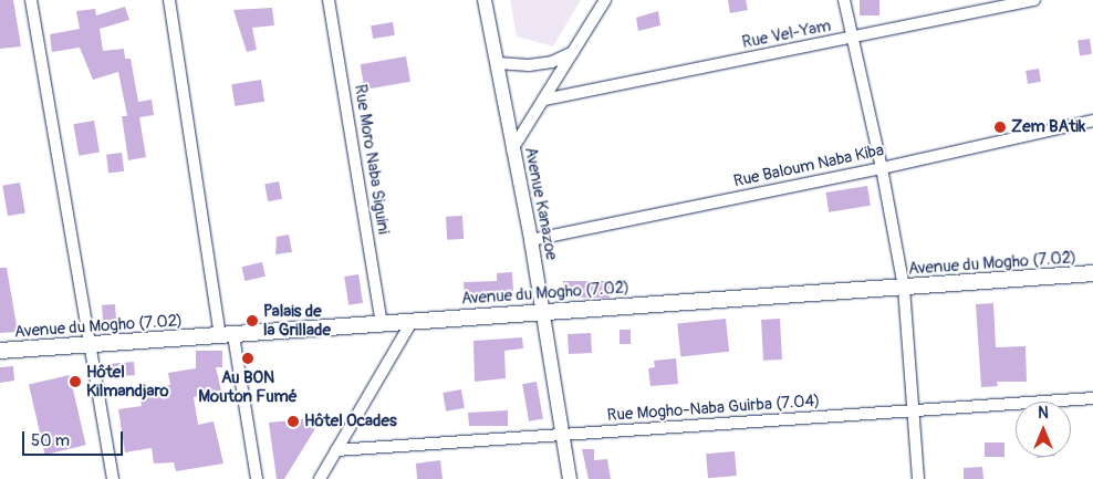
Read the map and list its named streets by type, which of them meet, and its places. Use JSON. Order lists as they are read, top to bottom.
{
  "streets": {
    "main road": ["Avenue du Mogho (7.02)"],
    "street": [
      "Rue Vel-Yam",
      "Rue Moro Naba Siguini",
      "Rue Baloum Naba Kiba",
      "Avenue Kanazoe",
      "Rue Mogho-Naba Guirba (7.04)"
    ]
  },
  "crossings": [
    ["Rue Moro Naba Siguini", "Avenue du Mogho (7.02)"],
    ["Rue Baloum Naba Kiba", "Avenue Kanazoe"],
    ["Avenue Kanazoe", "Avenue du Mogho (7.02)"],
    ["Avenue Kanazoe", "Rue Mogho-Naba Guirba (7.04)"]
  ],
  "places": [
    "Zem BAtik",
    "Palais de la Grillade",
    "Au BON Mouton Fumé",
    "Hôtel Kilmandjaro",
    "Hôtel Ocades"
  ],
  "scale_bar": "50 m",
  "north": "top"
}
